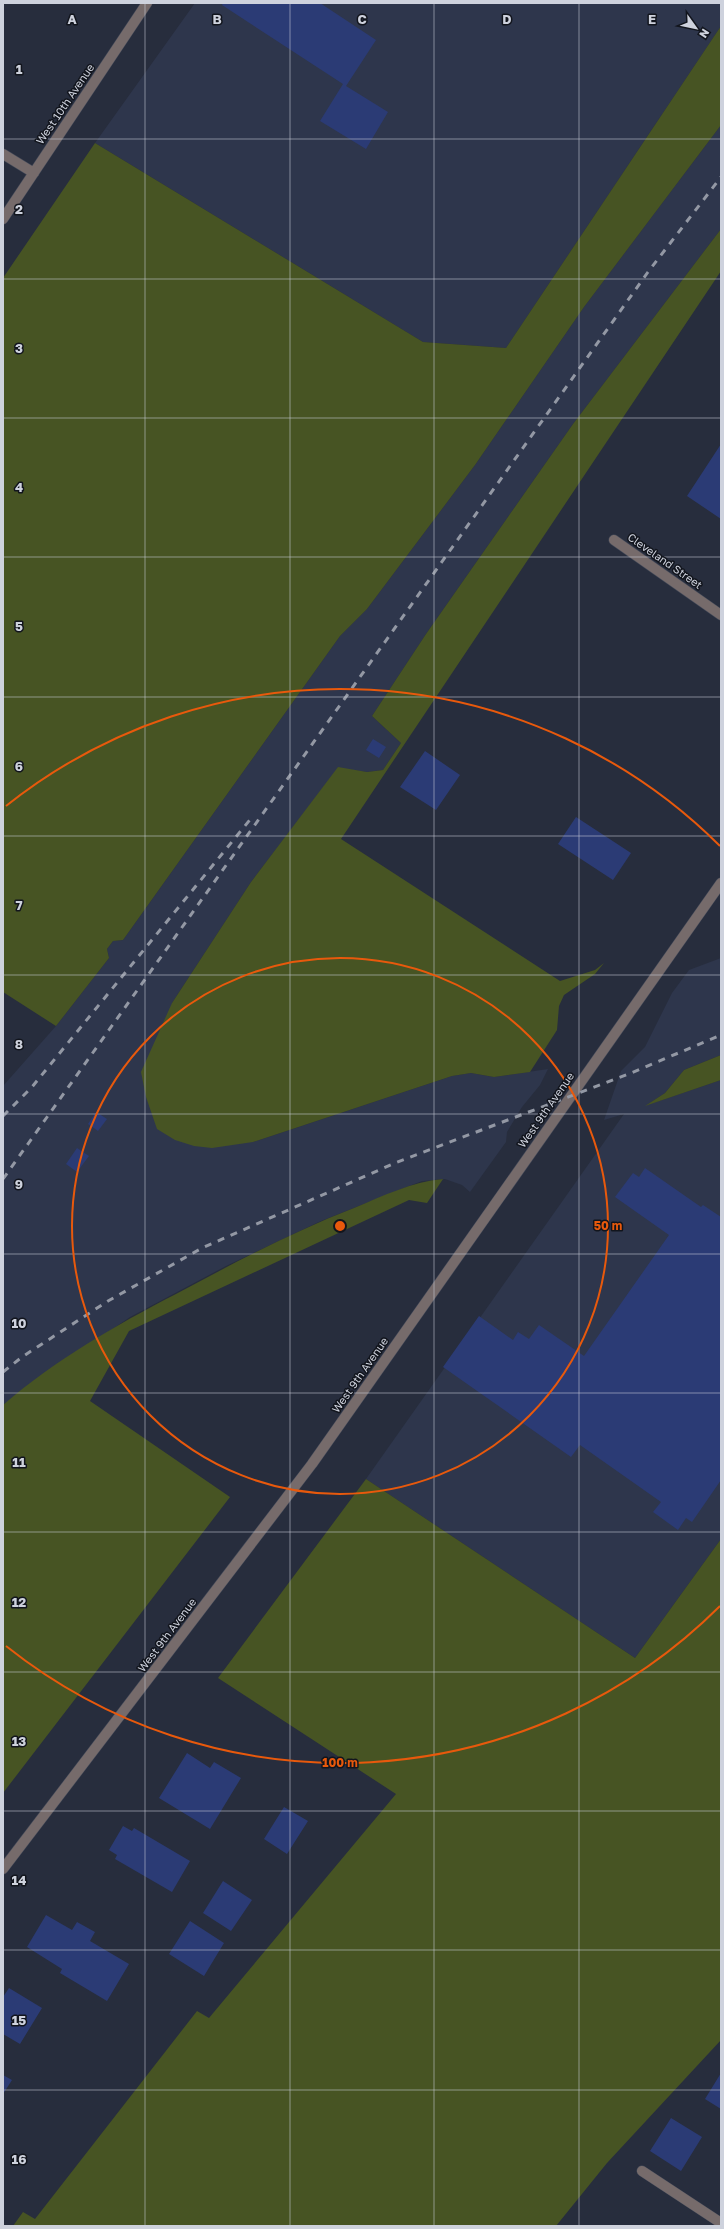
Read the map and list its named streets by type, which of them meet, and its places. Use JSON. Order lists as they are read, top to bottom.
{
  "streets": {
    "street": ["West 10th Avenue", "Cleveland Street", "West 9th Avenue"]
  },
  "north": "bottom right",
  "grid": {
    "columns": [
      "A",
      "B",
      "C",
      "D",
      "E"
    ],
    "rows": [
      "1",
      "2",
      "3",
      "4",
      "5",
      "6",
      "7",
      "8",
      "9",
      "10",
      "11",
      "12",
      "13",
      "14",
      "15",
      "16"
    ]
  },
  "rings": ["50 m", "100 m"]
}
